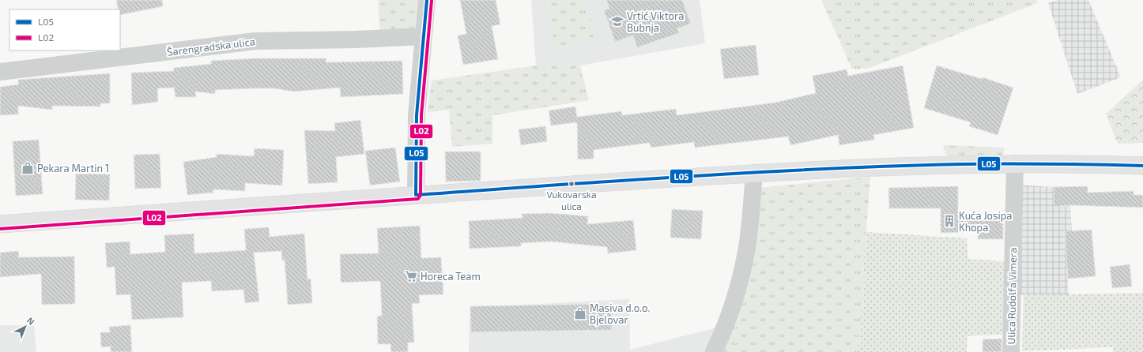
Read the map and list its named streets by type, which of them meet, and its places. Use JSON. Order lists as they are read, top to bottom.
{
  "streets": {
    "street": ["Šarengradska ulica", "Ulica Rudolfa Vimera"]
  },
  "places": {
    "school or university": ["Vrtić Viktora Bubnja"],
    "shop": ["Pekara Martin 1", "Masiva d.o.o. Bjelovar"],
    "other": ["Vukovarska ulica"],
    "building": ["Kuća Josipa Khopa"],
    "supermarket": ["Horeca Team"]
  },
  "lines": ["transit line L05", "transit line L02"],
  "legend": ["L05", "L02"],
  "north": "top right"
}
